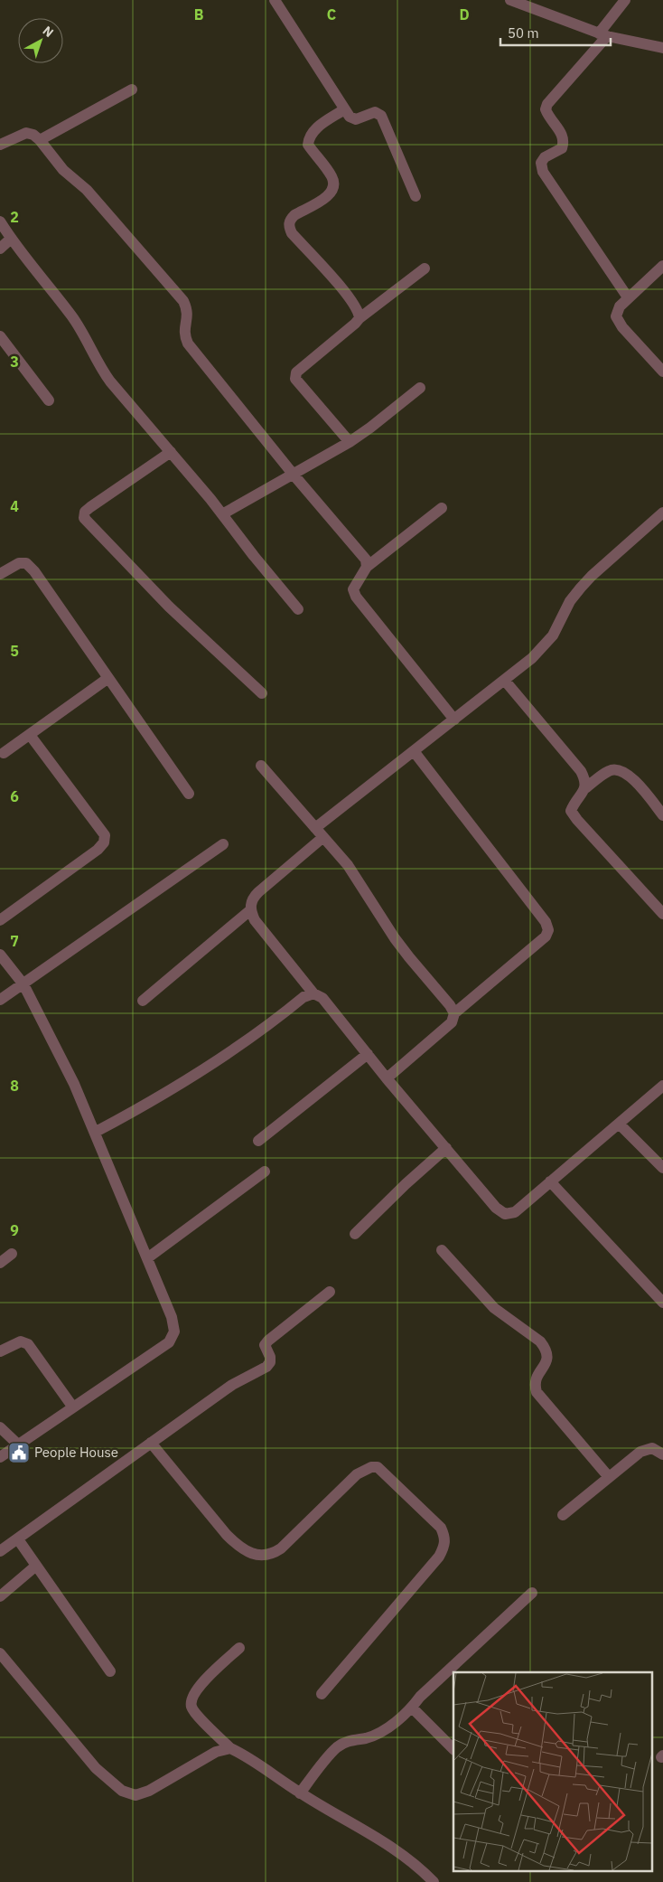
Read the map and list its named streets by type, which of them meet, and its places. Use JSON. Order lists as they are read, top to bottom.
{
  "places": {
    "public building": ["People House"]
  },
  "scale_bar": "50 m",
  "north": "top right",
  "grid": {
    "columns": ["B", "C", "D"],
    "rows": [
      "2",
      "3",
      "4",
      "5",
      "6",
      "7",
      "8",
      "9"
    ]
  }
}
